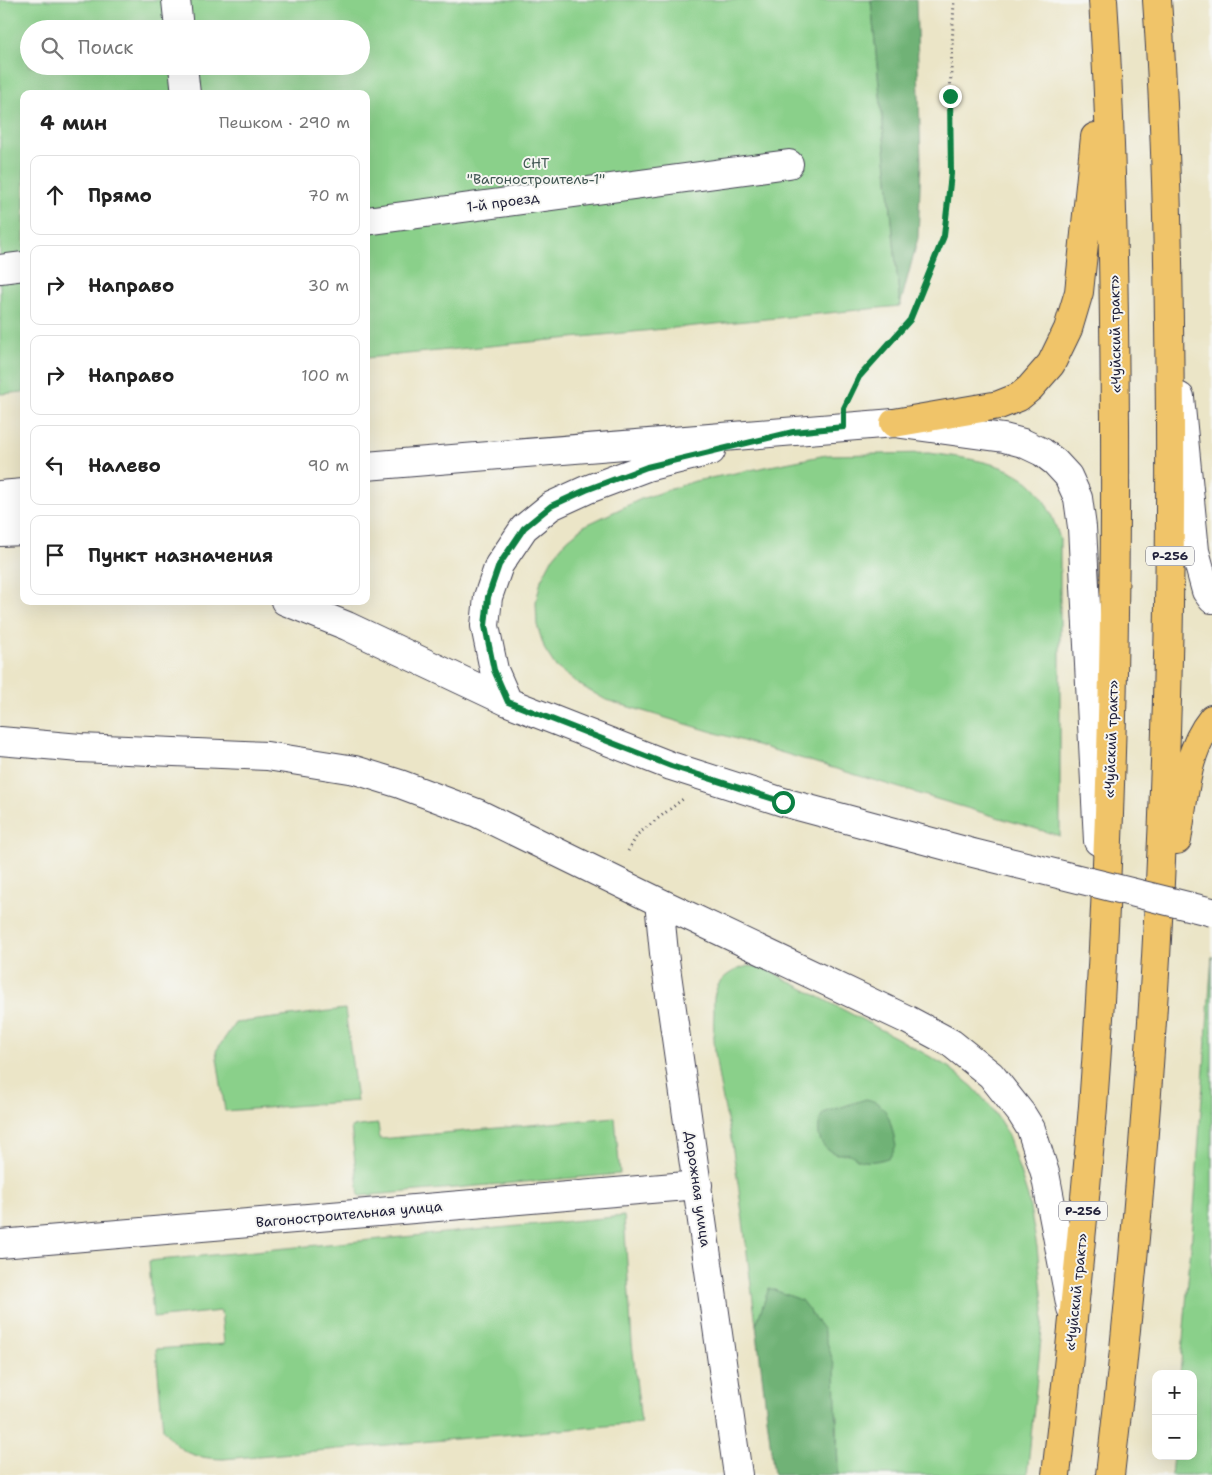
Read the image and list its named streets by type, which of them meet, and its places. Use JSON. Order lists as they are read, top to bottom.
{
  "streets": {
    "highway": ["«Чуйский тракт»", "Р-256"],
    "street": ["1-й проезд", "Дорожная улица", "Вагоностроительная улица"]
  },
  "crossings": [
    ["Дорожная улица", "Вагоностроительная улица"]
  ],
  "parks": ["СНТ \"Вагоностроитель-1\""],
  "page": {
    "search": "Поиск",
    "heading": ["4 мин", "Пешком · 290 m"],
    "list": [
      ["Прямо", "70 m"],
      ["Направо", "30 m"],
      ["Направо", "100 m"],
      ["Налево", "90 m"],
      "Пункт назначения"
    ],
    "map_buttons": ["+", "−"]
  }
}
